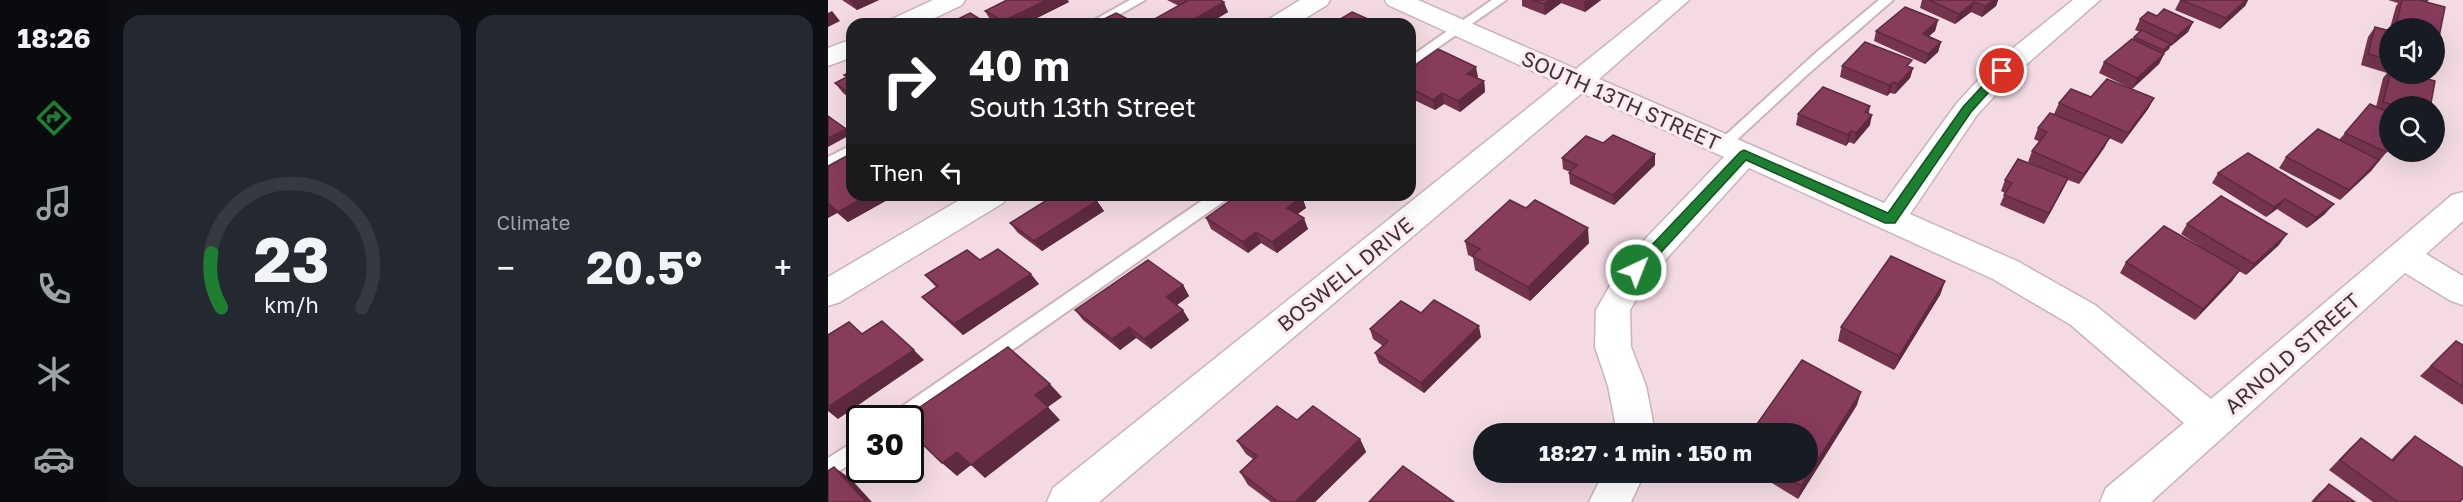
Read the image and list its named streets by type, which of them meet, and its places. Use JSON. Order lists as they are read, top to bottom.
{
  "streets": {
    "street": ["SOUTH 13TH STREET", "BOSWELL DRIVE", "ARNOLD STREET"]
  },
  "crossings": [
    ["SOUTH 13TH STREET", "BOSWELL DRIVE"],
    ["SOUTH 13TH STREET", "ARNOLD STREET"]
  ],
  "page": {
    "tabs": "18:26",
    "tile": "Climate",
    "turn": ["40 m", "South 13th Street"],
    "then": "Then",
    "heat": ["−", "20.5°", "+"],
    "limit": "30",
    "trip": "18:27 · 1 min · 150 m",
    "gauge": ["23", "km/h"]
  }
}
